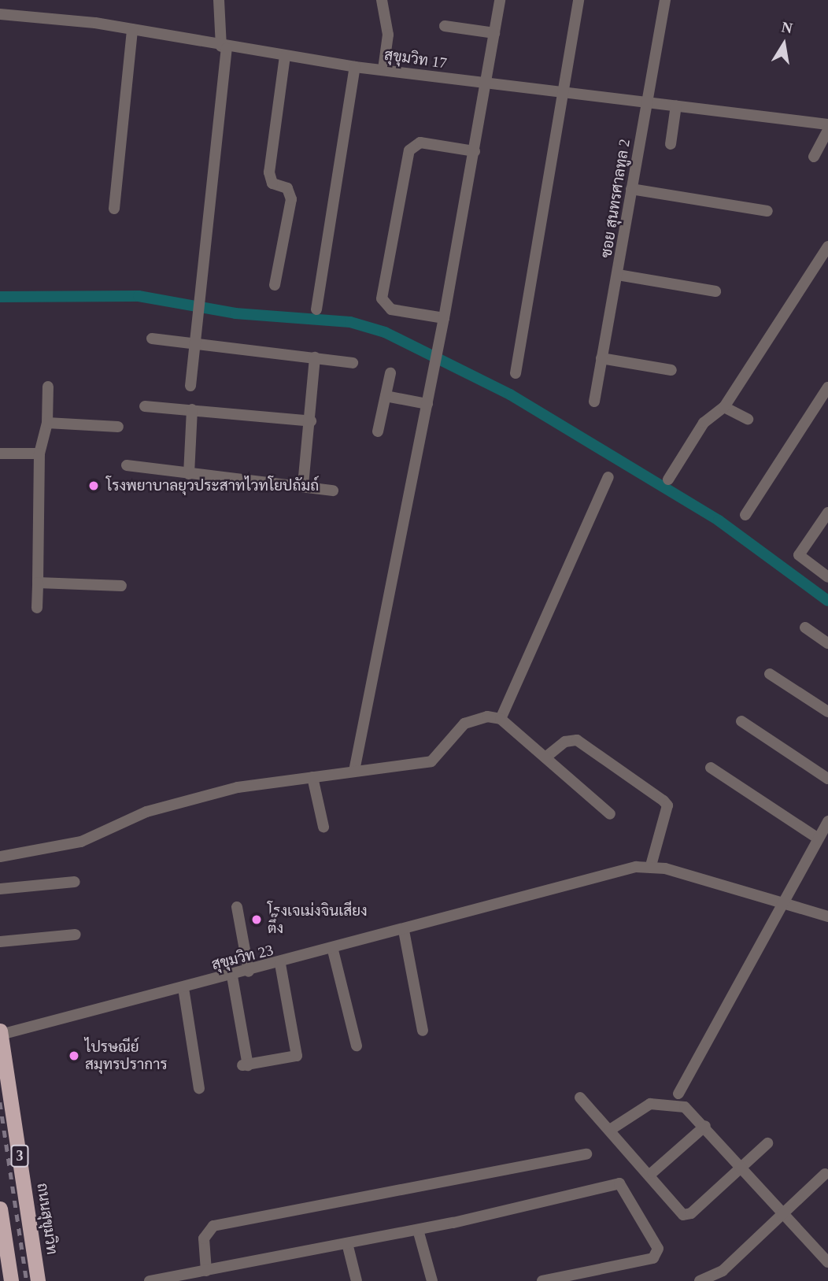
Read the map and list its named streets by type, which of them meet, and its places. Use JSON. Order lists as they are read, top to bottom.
{
  "streets": {
    "highway": ["3", "ถนนสุขุมวิท"],
    "street": ["สุขุมวิท 17", "ซอย สุนทรศาลทูล 2", "สุขุมวิท 23"]
  },
  "crossings": [
    ["สุขุมวิท 17", "ซอย สุนทรศาลทูล 2"],
    ["สุขุมวิท 23", "ถนนสุขุมวิท"]
  ],
  "places": ["โรงพยาบาลยุวประสาทไวทโยปถัมถ์", "โรงเจเม่งจินเสียง ตึ๊ง", "ไปรษณีย์ สมุทรปราการ"],
  "north": "top"
}
